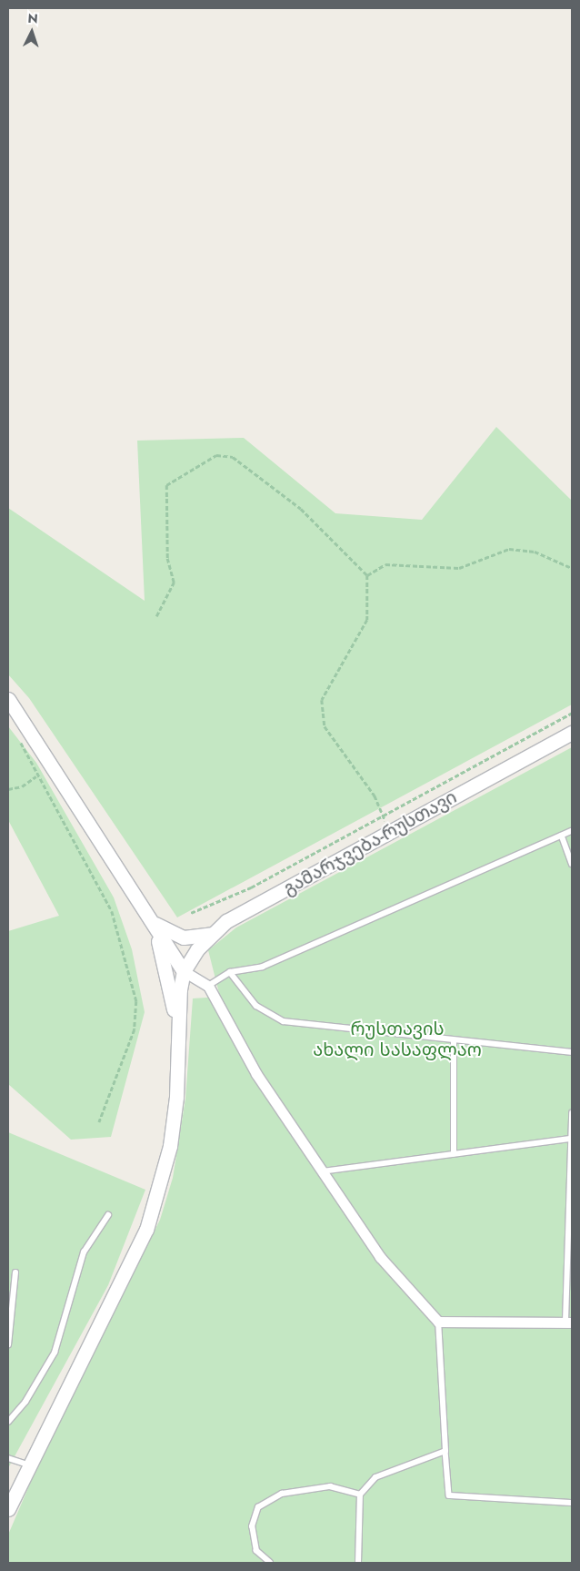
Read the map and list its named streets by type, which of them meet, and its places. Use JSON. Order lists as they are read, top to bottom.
{
  "streets": {
    "main road": ["გამარჯვება-რუსთავი"]
  },
  "parks": ["რუსთავის ახალი სასაფლაო"],
  "north": "top"
}
